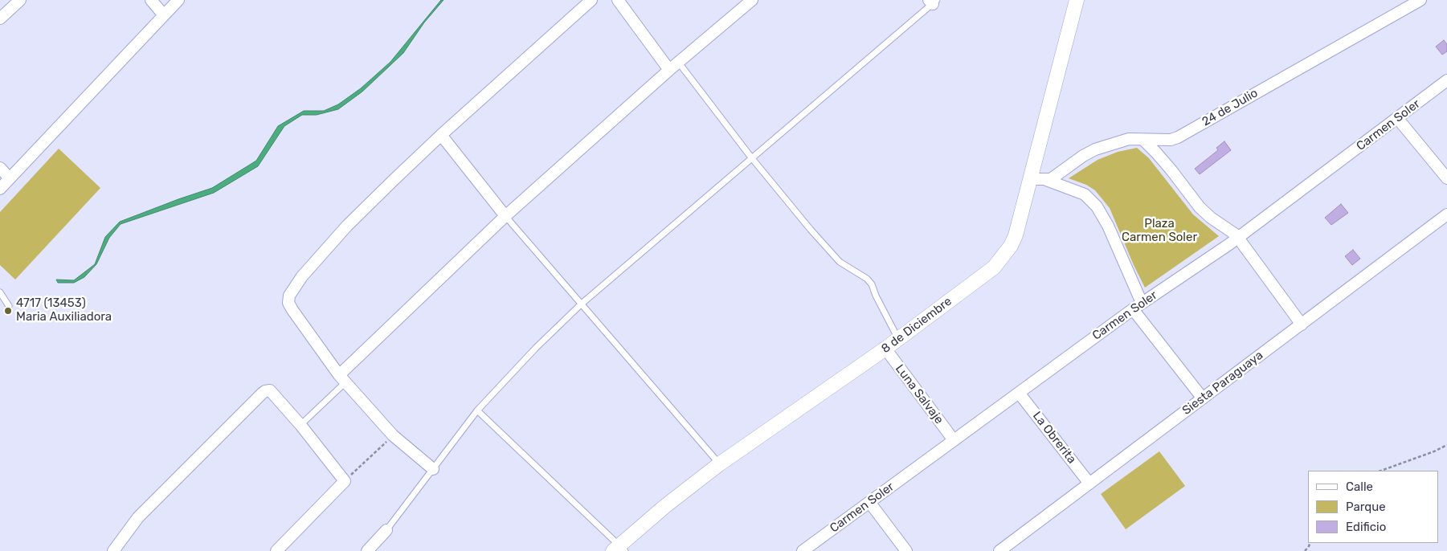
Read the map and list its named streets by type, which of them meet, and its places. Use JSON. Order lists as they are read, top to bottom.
{
  "streets": {
    "street": [
      "24 de Julio",
      "Carmen Soler",
      "8 de Diciembre",
      "Siesta Paraguaya",
      "Luna Salvaje",
      "La Obrerita"
    ]
  },
  "crossings": [
    ["Carmen Soler", "Luna Salvaje"],
    ["Carmen Soler", "La Obrerita"],
    ["8 de Diciembre", "Luna Salvaje"],
    ["Siesta Paraguaya", "La Obrerita"]
  ],
  "parks": ["Plaza Carmen Soler"],
  "places": ["4717 (13453) Maria Auxiliadora"],
  "legend": ["Calle", "Parque", "Edificio"]
}
